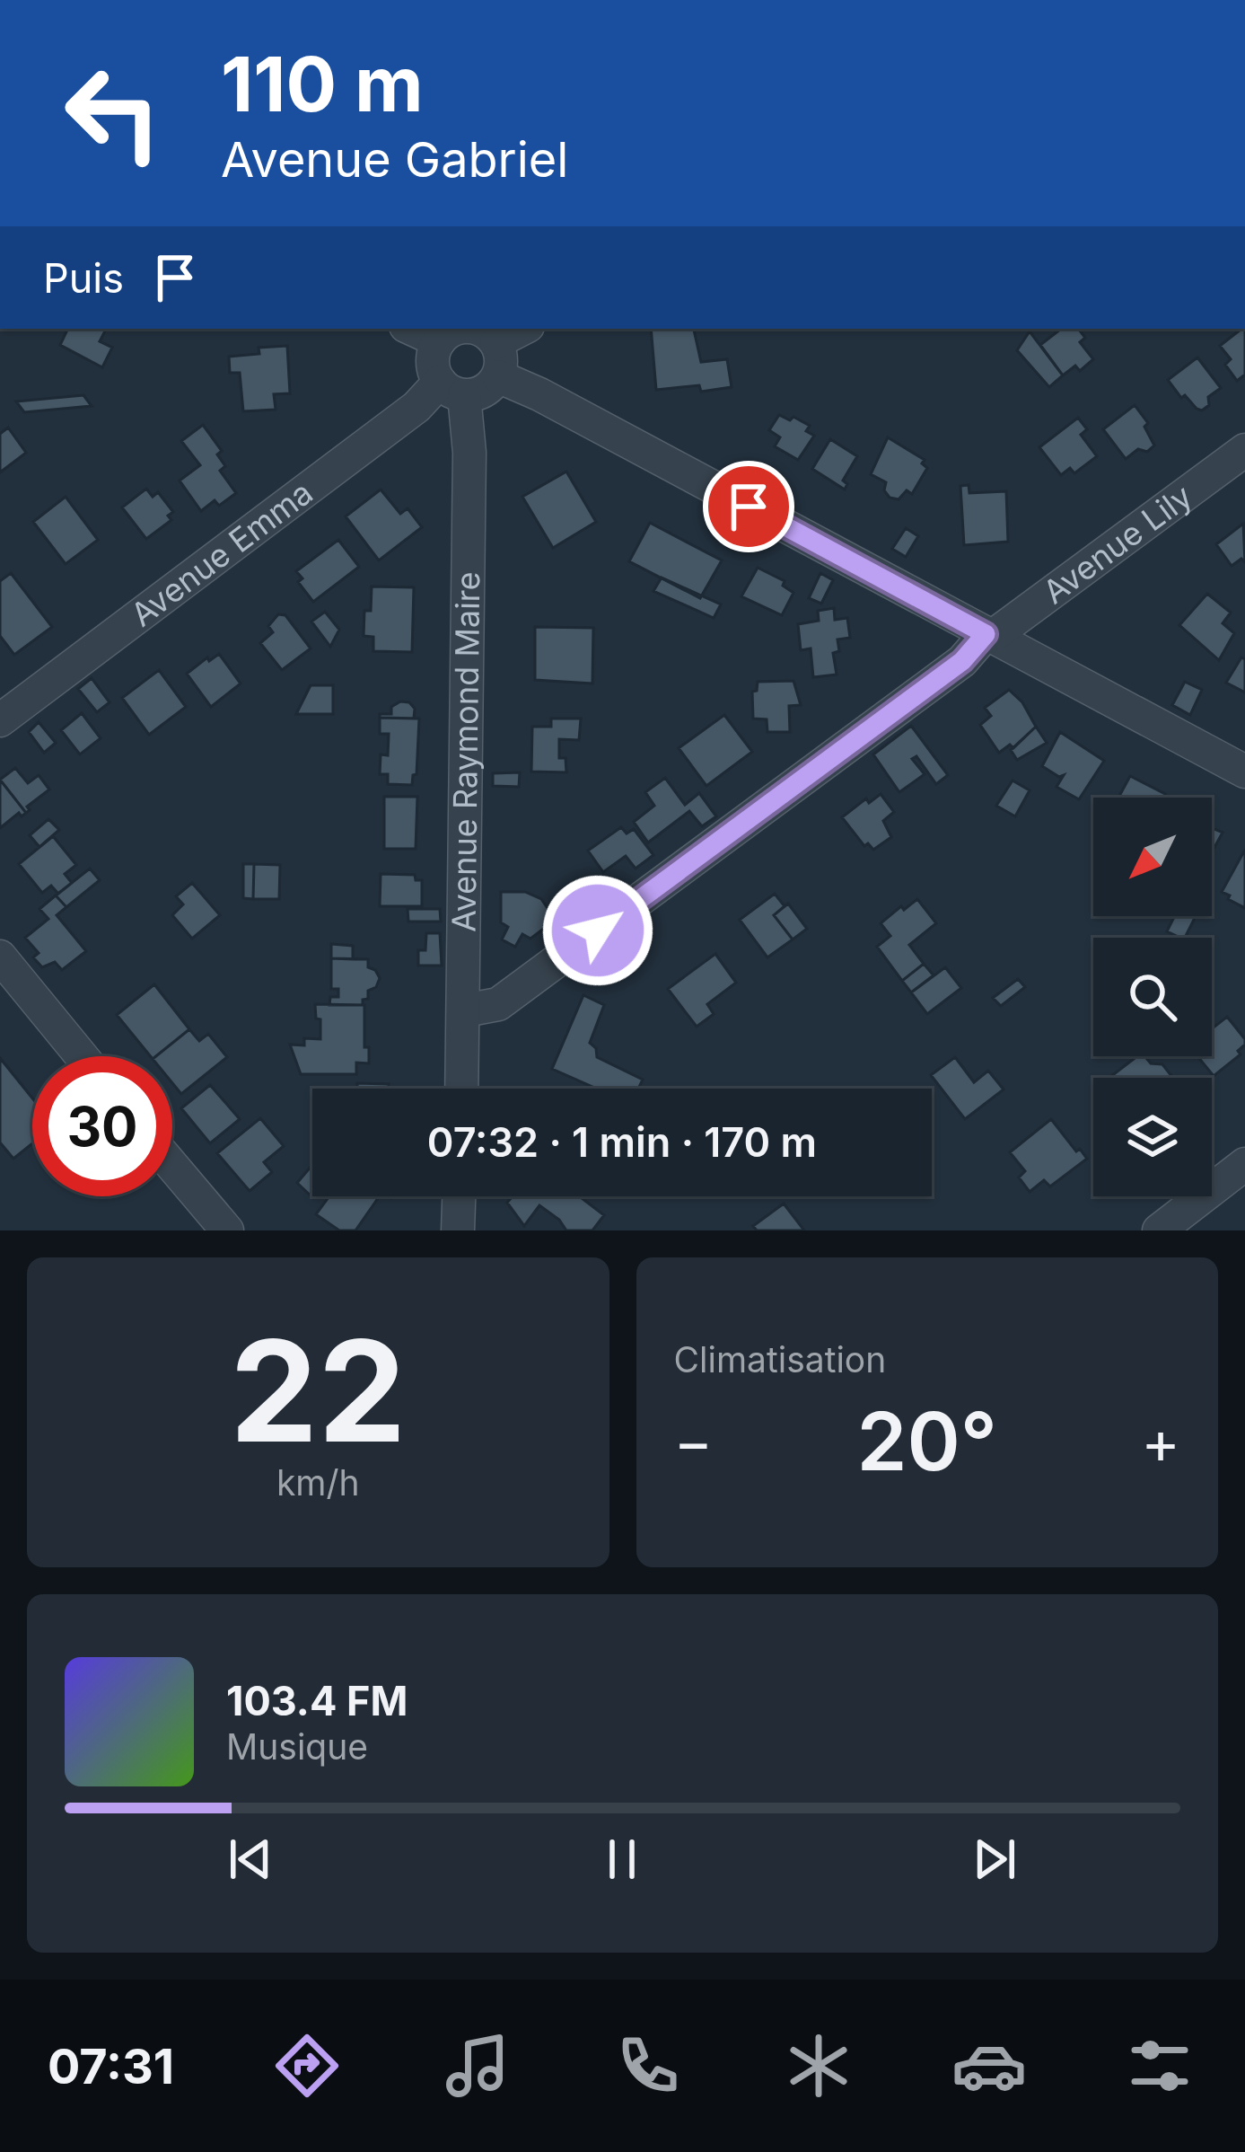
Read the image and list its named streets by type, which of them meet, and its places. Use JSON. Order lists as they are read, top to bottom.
{
  "streets": {
    "street": ["Avenue Lily", "Avenue Emma", "Avenue Raymond Maire"]
  },
  "crossings": [
    ["Avenue Lily", "Avenue Raymond Maire"],
    ["Avenue Emma", "Avenue Raymond Maire"]
  ],
  "north": "bottom left",
  "page": {
    "turn": ["110 m", "Avenue Gabriel"],
    "then": "Puis",
    "limit": "30",
    "trip": "07:32 · 1 min · 170 m",
    "tile": [
      ["22", "km/h"],
      "Climatisation"
    ],
    "heat": ["−", "20°", "+"],
    "song": ["103.4 FM", "Musique"],
    "tabs": "07:31"
  }
}
